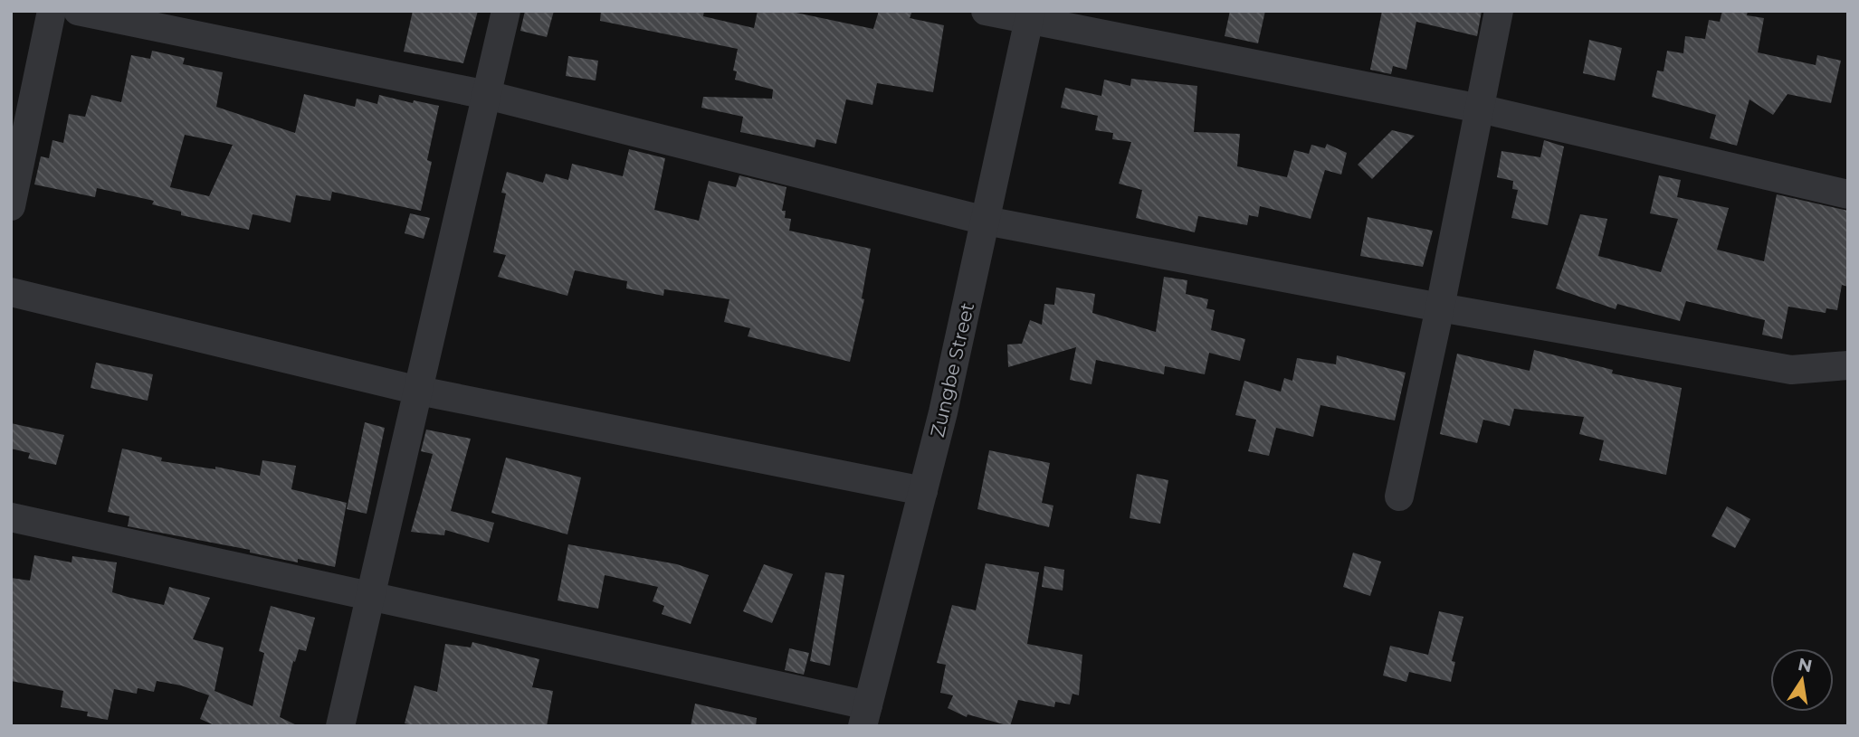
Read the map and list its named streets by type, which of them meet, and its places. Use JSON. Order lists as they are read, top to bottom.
{
  "streets": {
    "street": ["Zungbe Street"]
  },
  "north": "top"
}
